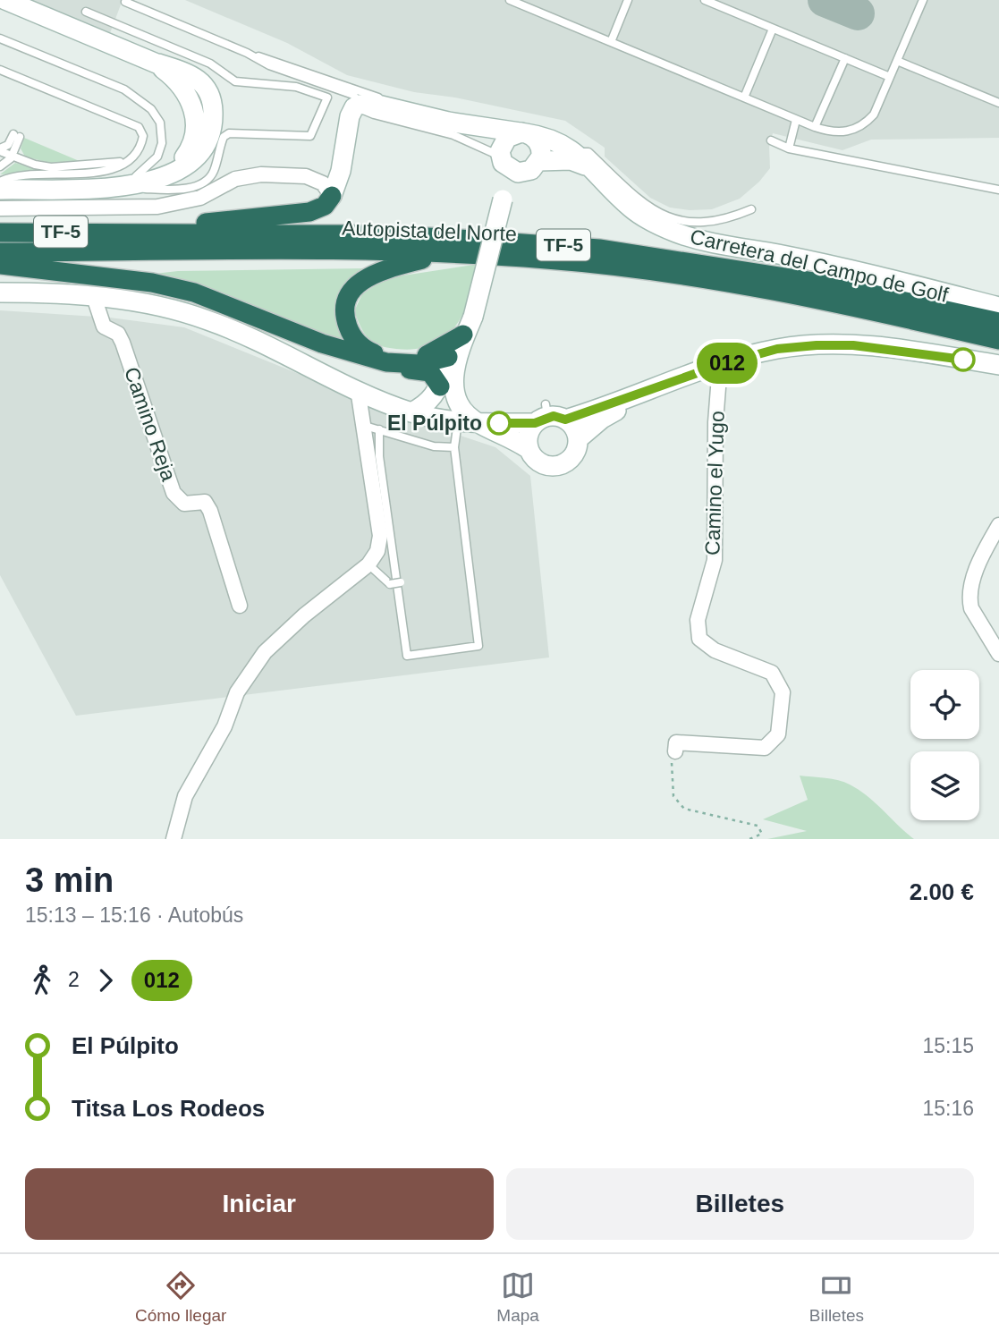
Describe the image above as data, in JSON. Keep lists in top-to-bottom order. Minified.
{"streets":{"highway":["Autopista del Norte","TF-5"],"main road":["Carretera del Campo de Golf"],"street":["Camino Reja","Camino el Yugo"]},"places":["El Púlpito"],"lines":["bus line 012"],"page":{"on_map":"012","heading":["3 min","15:13 – 15:16 · Autobús","2.00 €"],"legs":["2","012"],"list":[{"name":"El Púlpito","value":"15:15"},{"name":"Titsa Los Rodeos","value":"15:16"}],"buttons":["Iniciar","Billetes"],"tabs":["Cómo llegar","Mapa","Billetes"]}}
